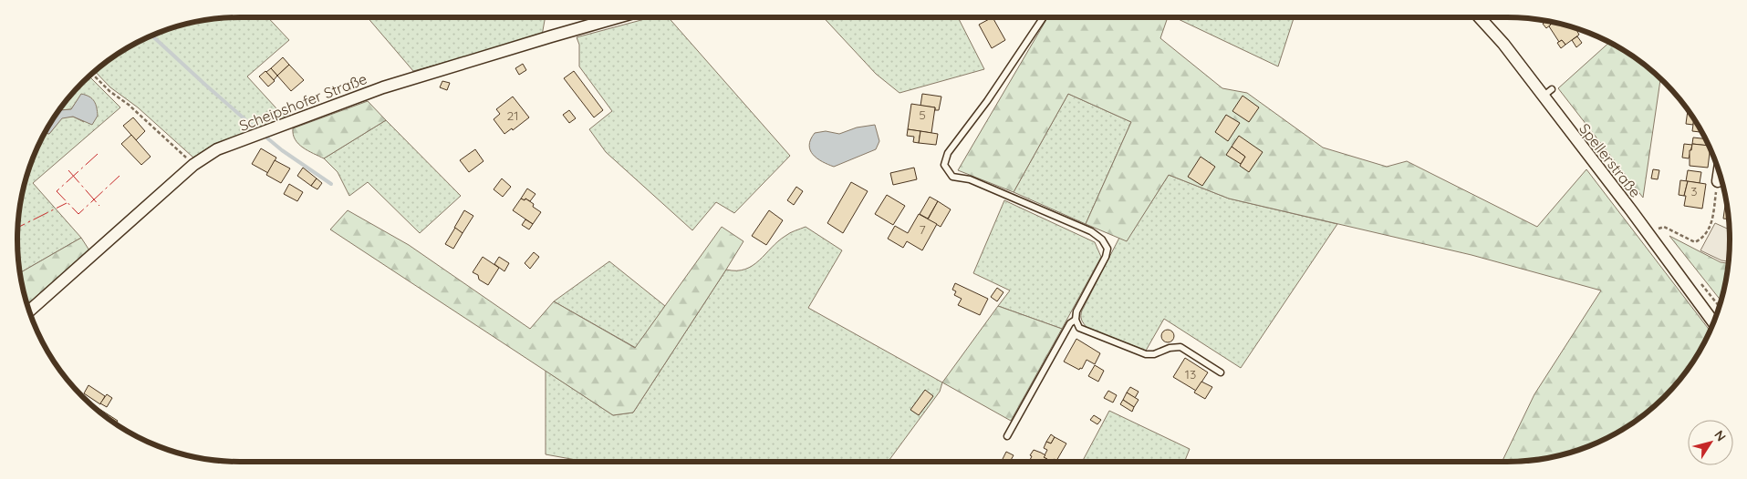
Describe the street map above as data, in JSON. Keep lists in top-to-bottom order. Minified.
{"streets":{"street":["Scheipshofer Straße","Spellerstraße"]},"house_numbers":["5","21","3","7","13"],"north":"top right"}
